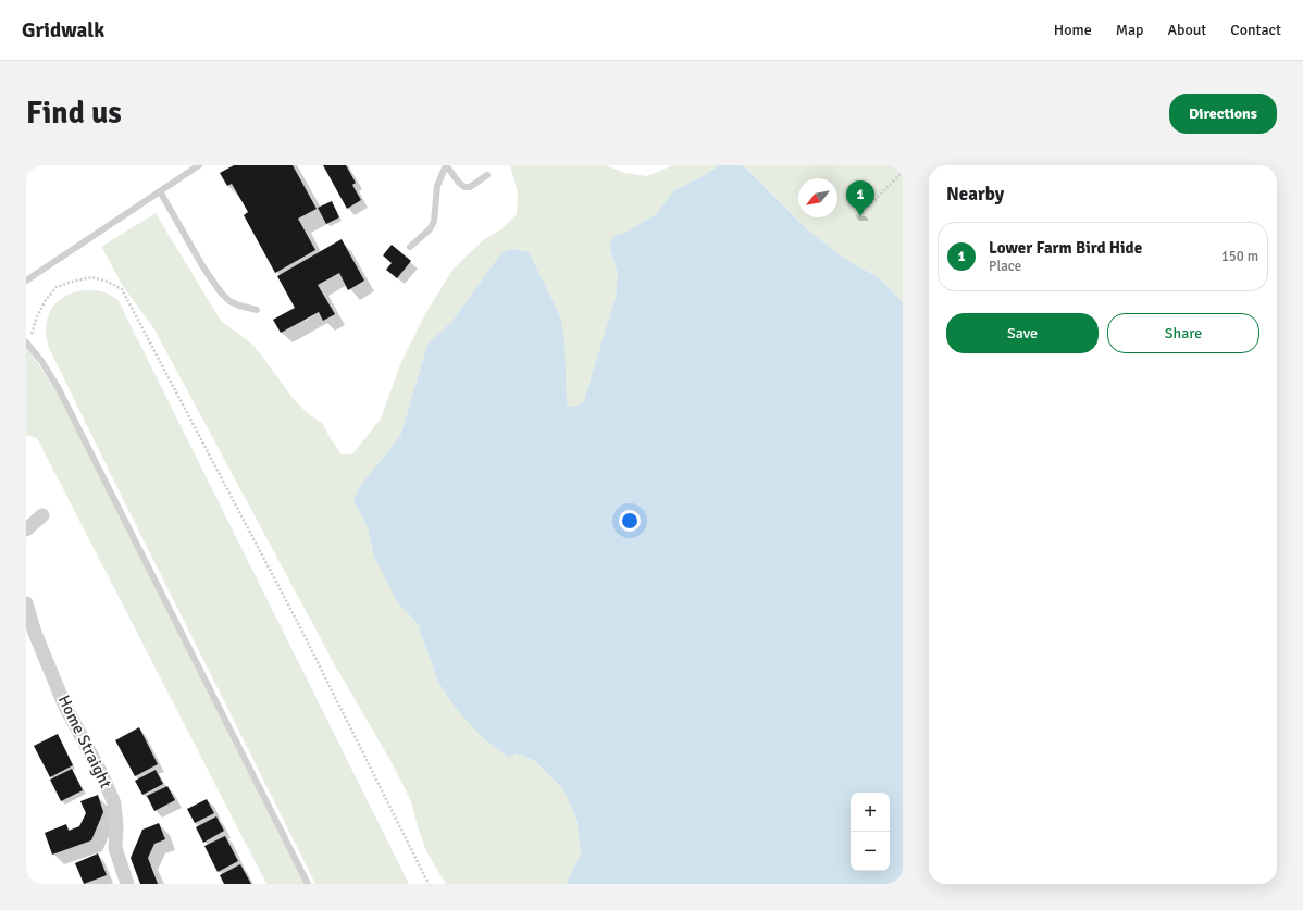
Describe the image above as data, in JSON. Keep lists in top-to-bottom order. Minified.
{"streets":{"street":["Home Straight"]},"north":"bottom left","page":{"header":"Gridwalk","nav":["Home","Map","About","Contact"],"buttons":["Directions",["Save","Share"]],"title":"Find us","heading":"Nearby","pins":"1","list":[{"mark":"1","name":"Lower Farm Bird Hide","note":"Place","value":"150 m"}],"map_buttons":["+","−"]}}
